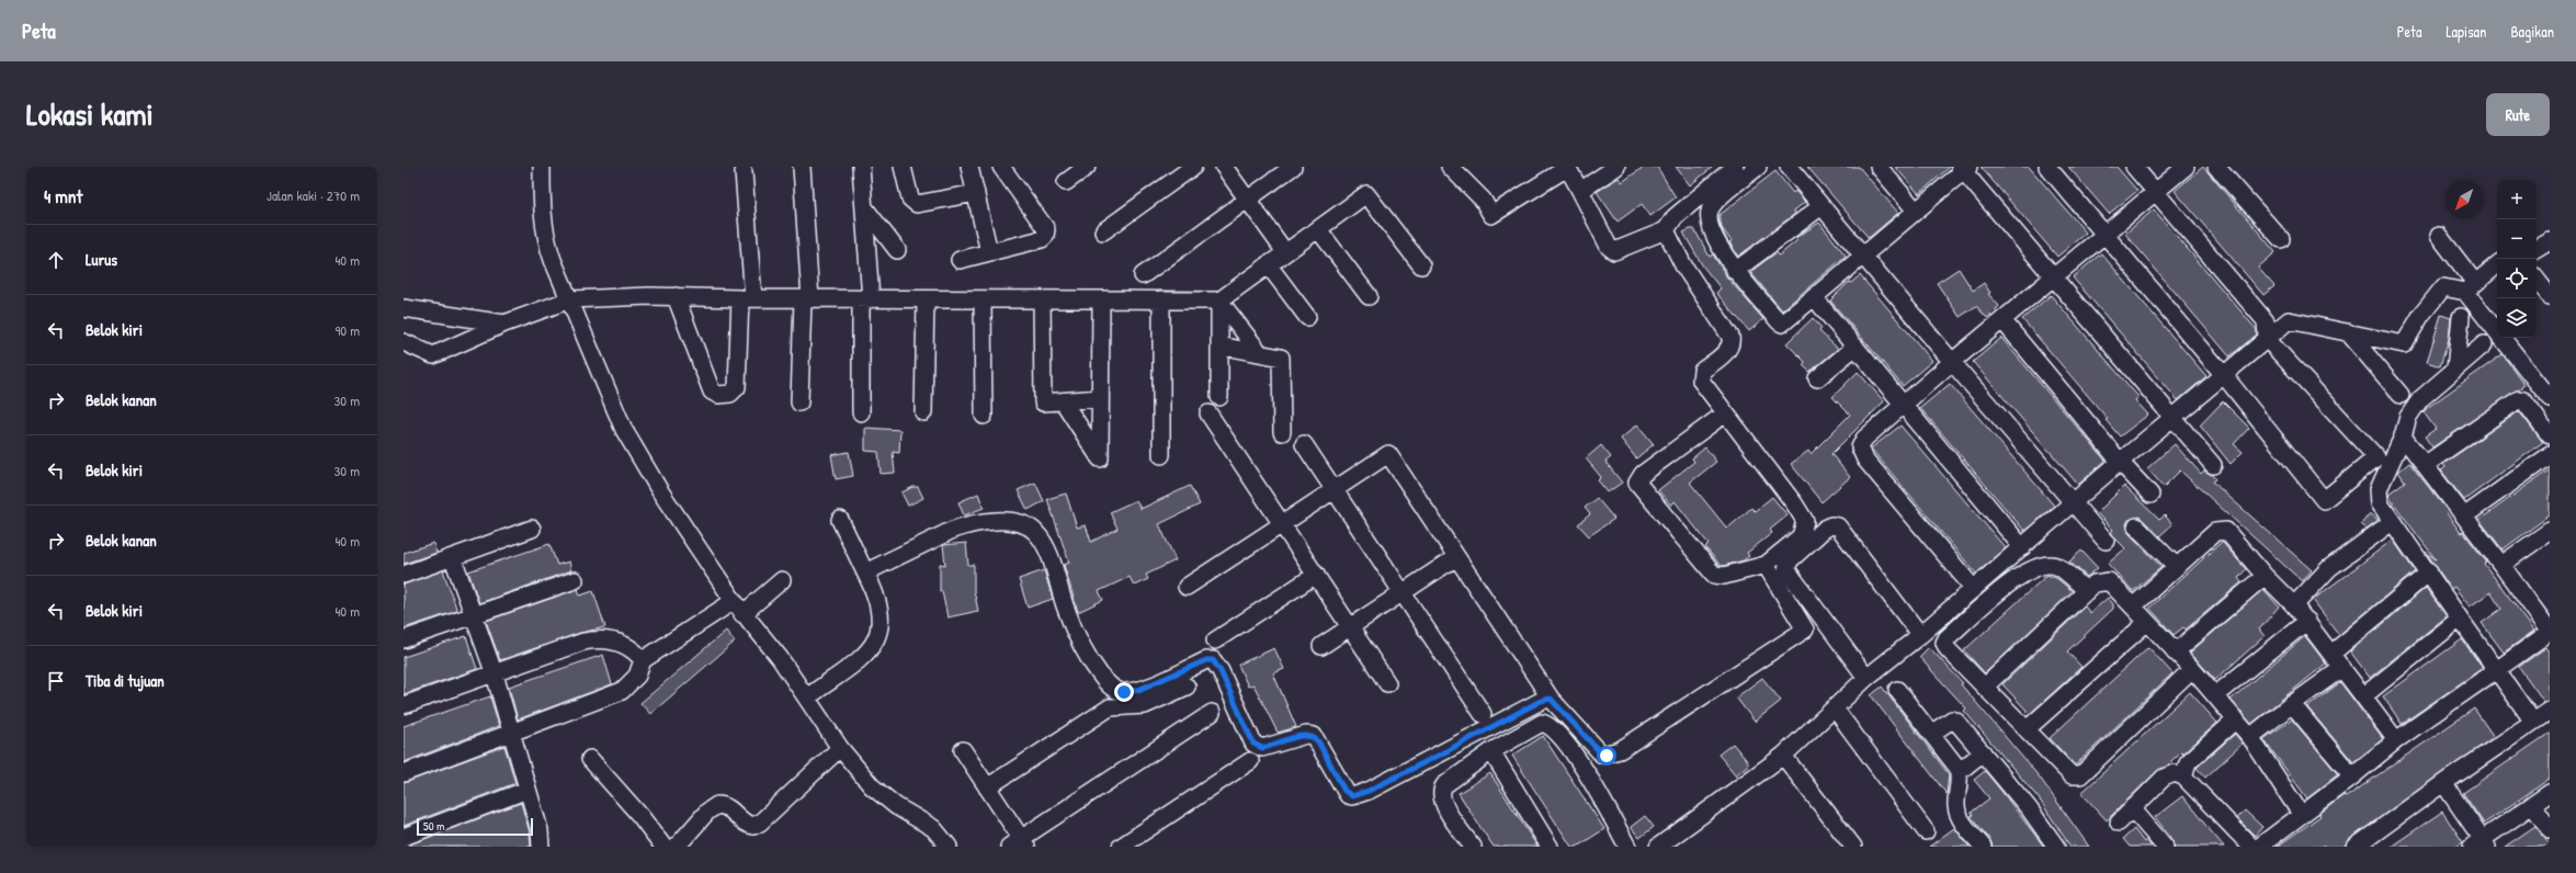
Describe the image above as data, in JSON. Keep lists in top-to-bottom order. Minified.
{"scale_bar":"50 m","north":"bottom left","page":{"header":"Peta","nav":["Peta","Lapisan","Bagikan"],"title":"Lokasi kami","buttons":"Rute","heading":["4 mnt","Jalan kaki · 270 m"],"map_buttons":["+","−"],"list":[["Lurus","40 m"],["Belok kiri","90 m"],["Belok kanan","30 m"],["Belok kiri","30 m"],["Belok kanan","40 m"],["Belok kiri","40 m"],"Tiba di tujuan"],"scale":"50 m"}}
